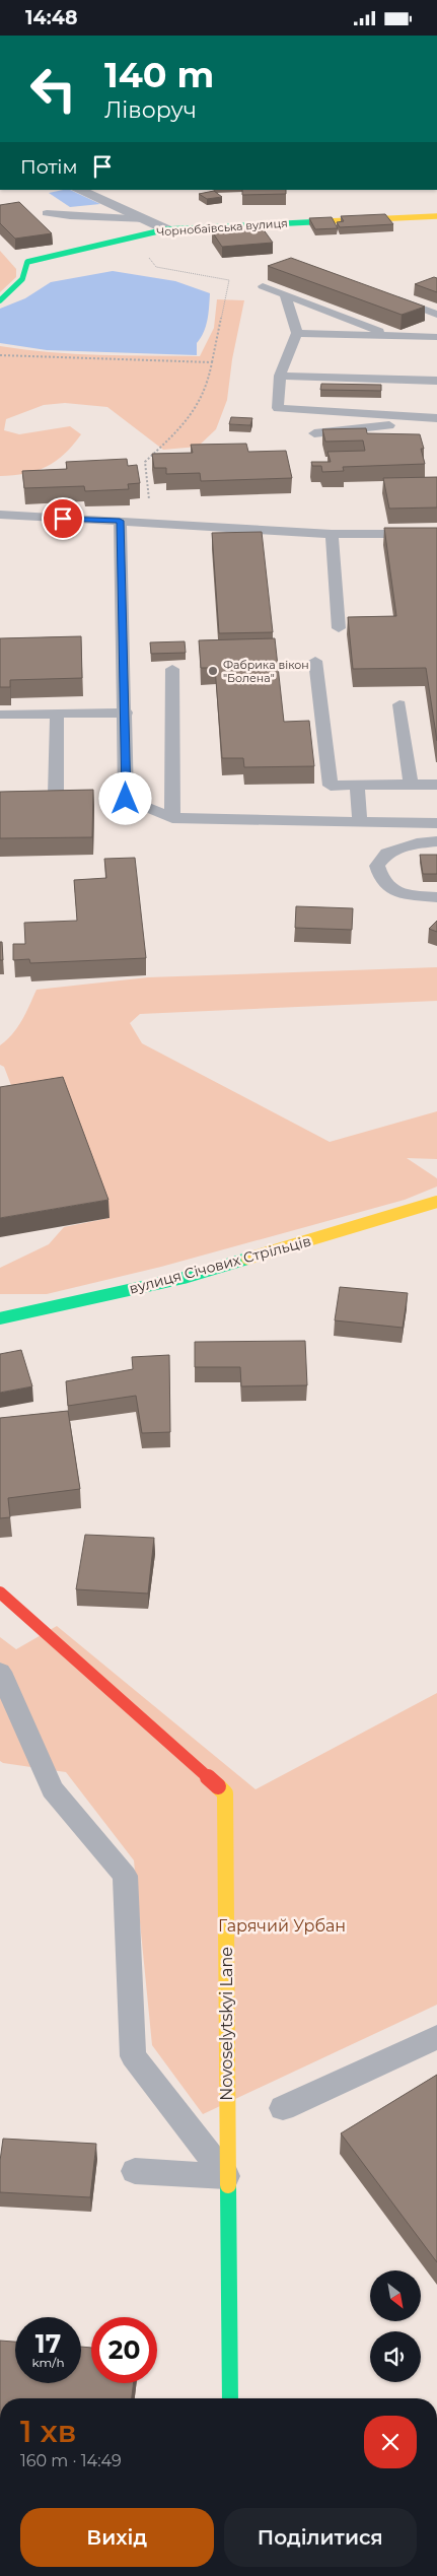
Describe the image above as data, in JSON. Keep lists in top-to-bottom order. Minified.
{"streets":{"street":["Чорнобаївська вулиця","вулиця Січових Стрільців","Novoselytskyi Lane"]},"parks":["Гарячий Урбан"],"places":["Фабрика вікон \"Болена\""],"north":"bottom right","page":{"status":"14:48","turn":["140 m","Ліворуч"],"then":"Потім","speed":"17 km/h","limit":"20","heading":["1 хв","160 m · 14:49"],"buttons":["Вихід","Поділитися"]}}
